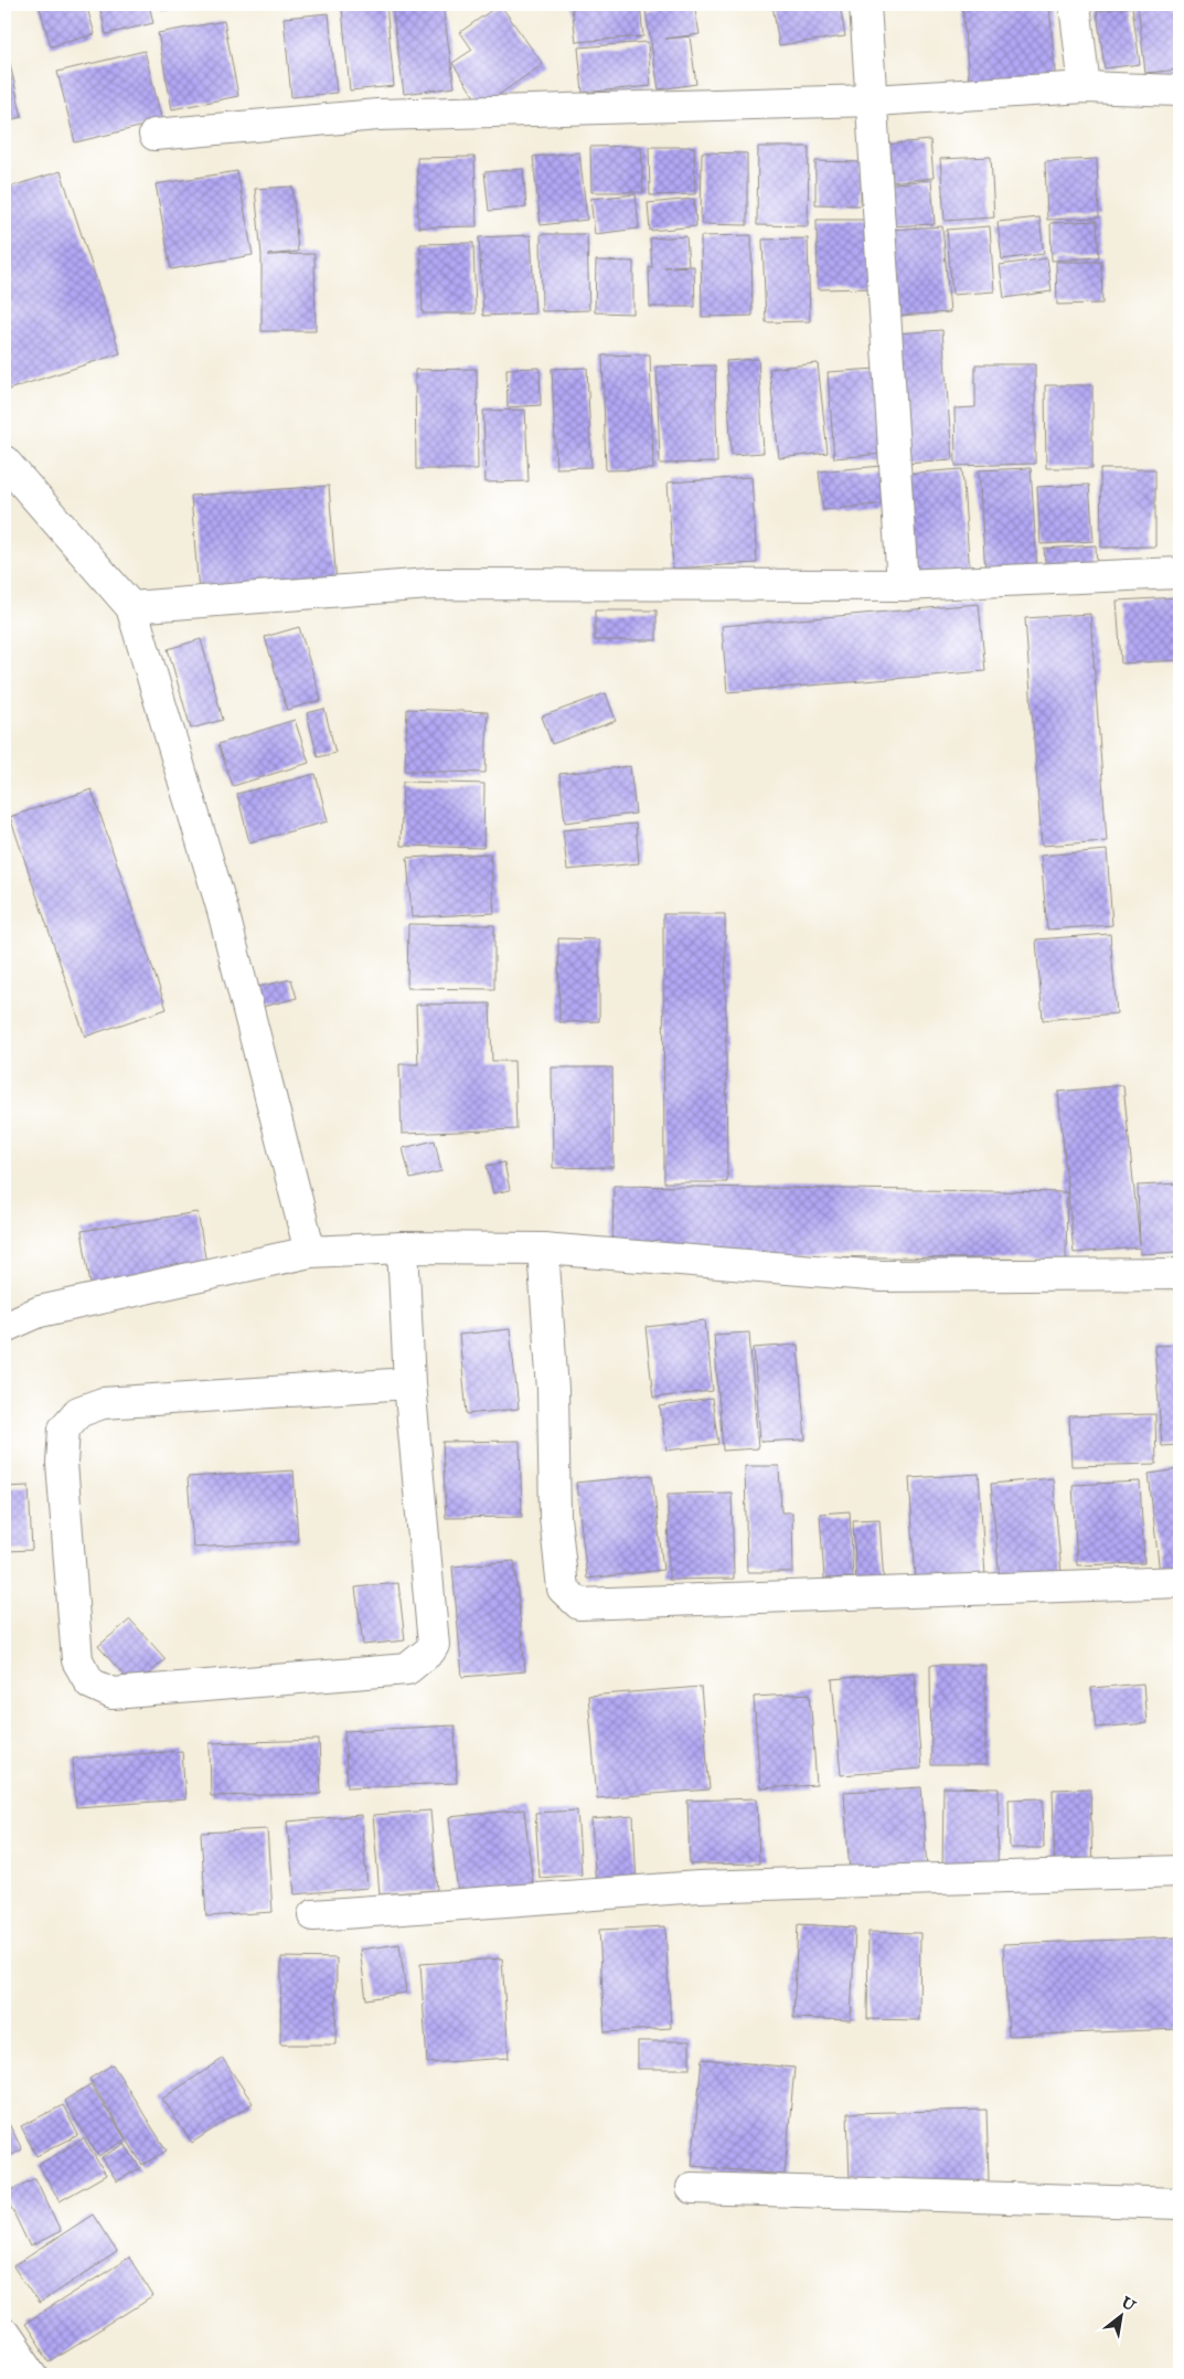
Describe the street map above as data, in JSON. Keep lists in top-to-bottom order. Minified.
{"north":"top right"}
